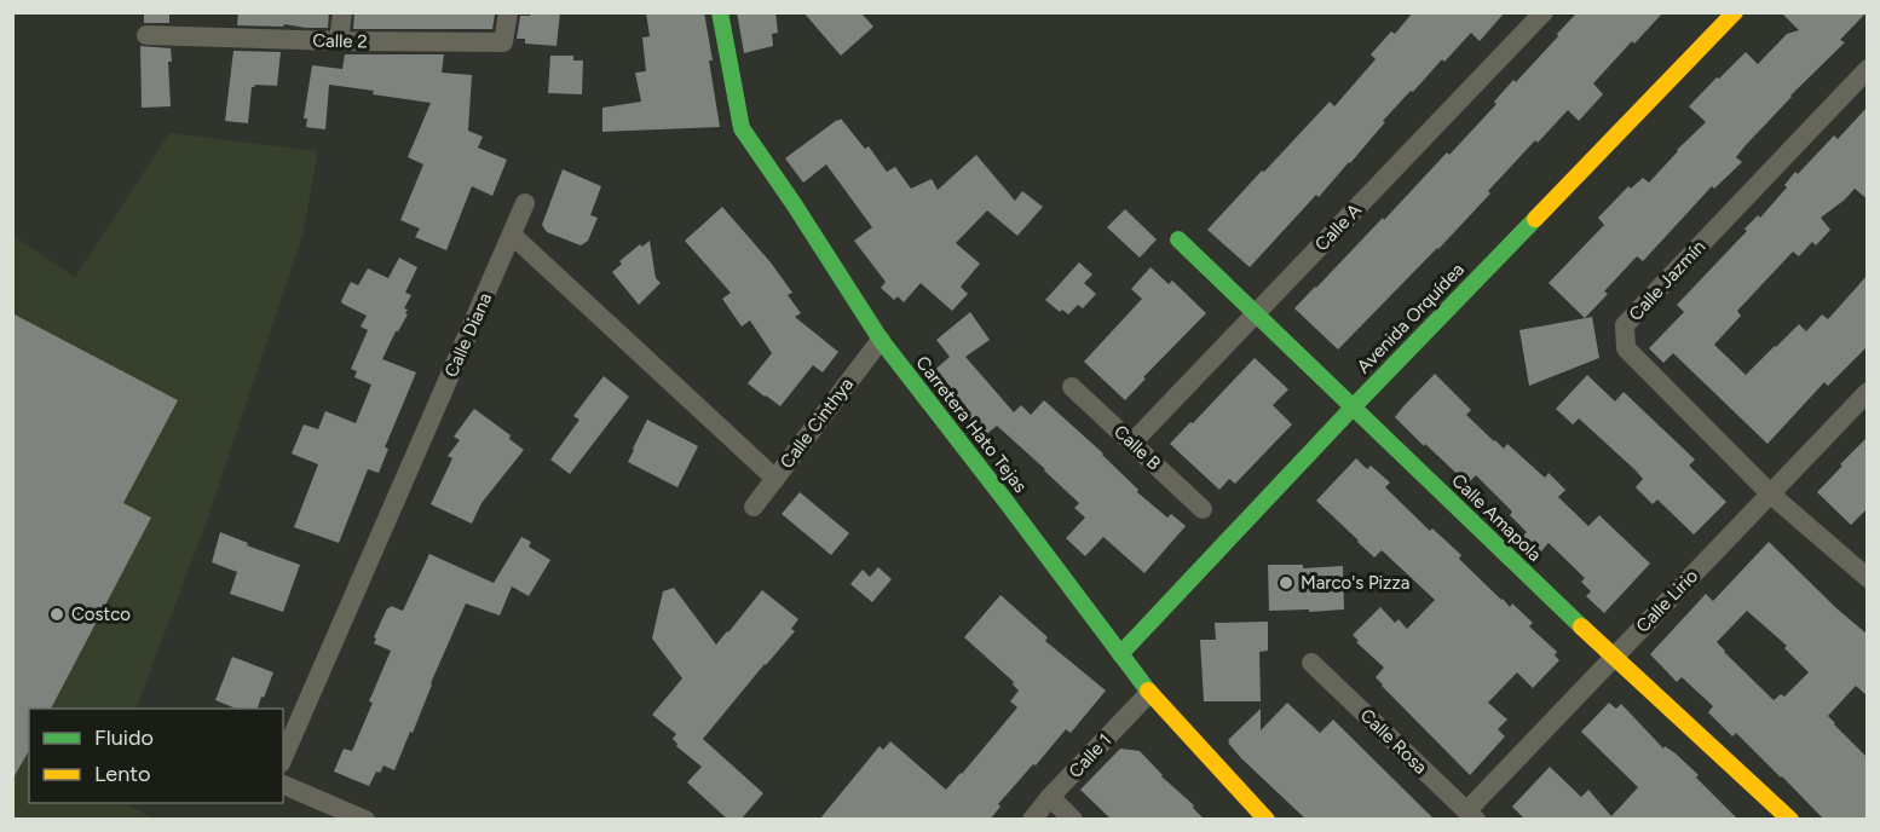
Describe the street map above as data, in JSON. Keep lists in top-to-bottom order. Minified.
{"streets":{"street":["Calle 2","Calle A","Calle Jazmín","Avenida Orquídea","Calle Diana","Calle Cinthya","Carretera Hato Tejas","Calle B","Calle Amapola","Calle Lirio","Calle Rosa","Calle 1"]},"crossings":[["Calle A","Calle B"],["Calle A","Calle Amapola"],["Calle Jazmín","Calle Lirio"],["Avenida Orquídea","Carretera Hato Tejas"],["Avenida Orquídea","Calle Amapola"],["Calle Cinthya","Carretera Hato Tejas"],["Carretera Hato Tejas","Calle 1"],["Calle Amapola","Calle Lirio"],["Calle Lirio","Calle Rosa"]],"places":["Marco's Pizza","Costco"],"legend":["Fluido","Lento"]}
